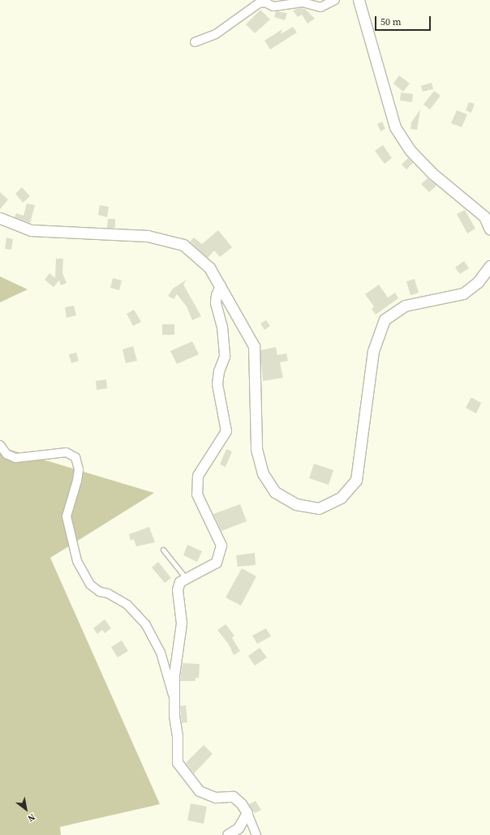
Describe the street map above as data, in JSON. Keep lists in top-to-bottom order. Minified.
{"scale_bar":"50 m","north":"bottom right"}
